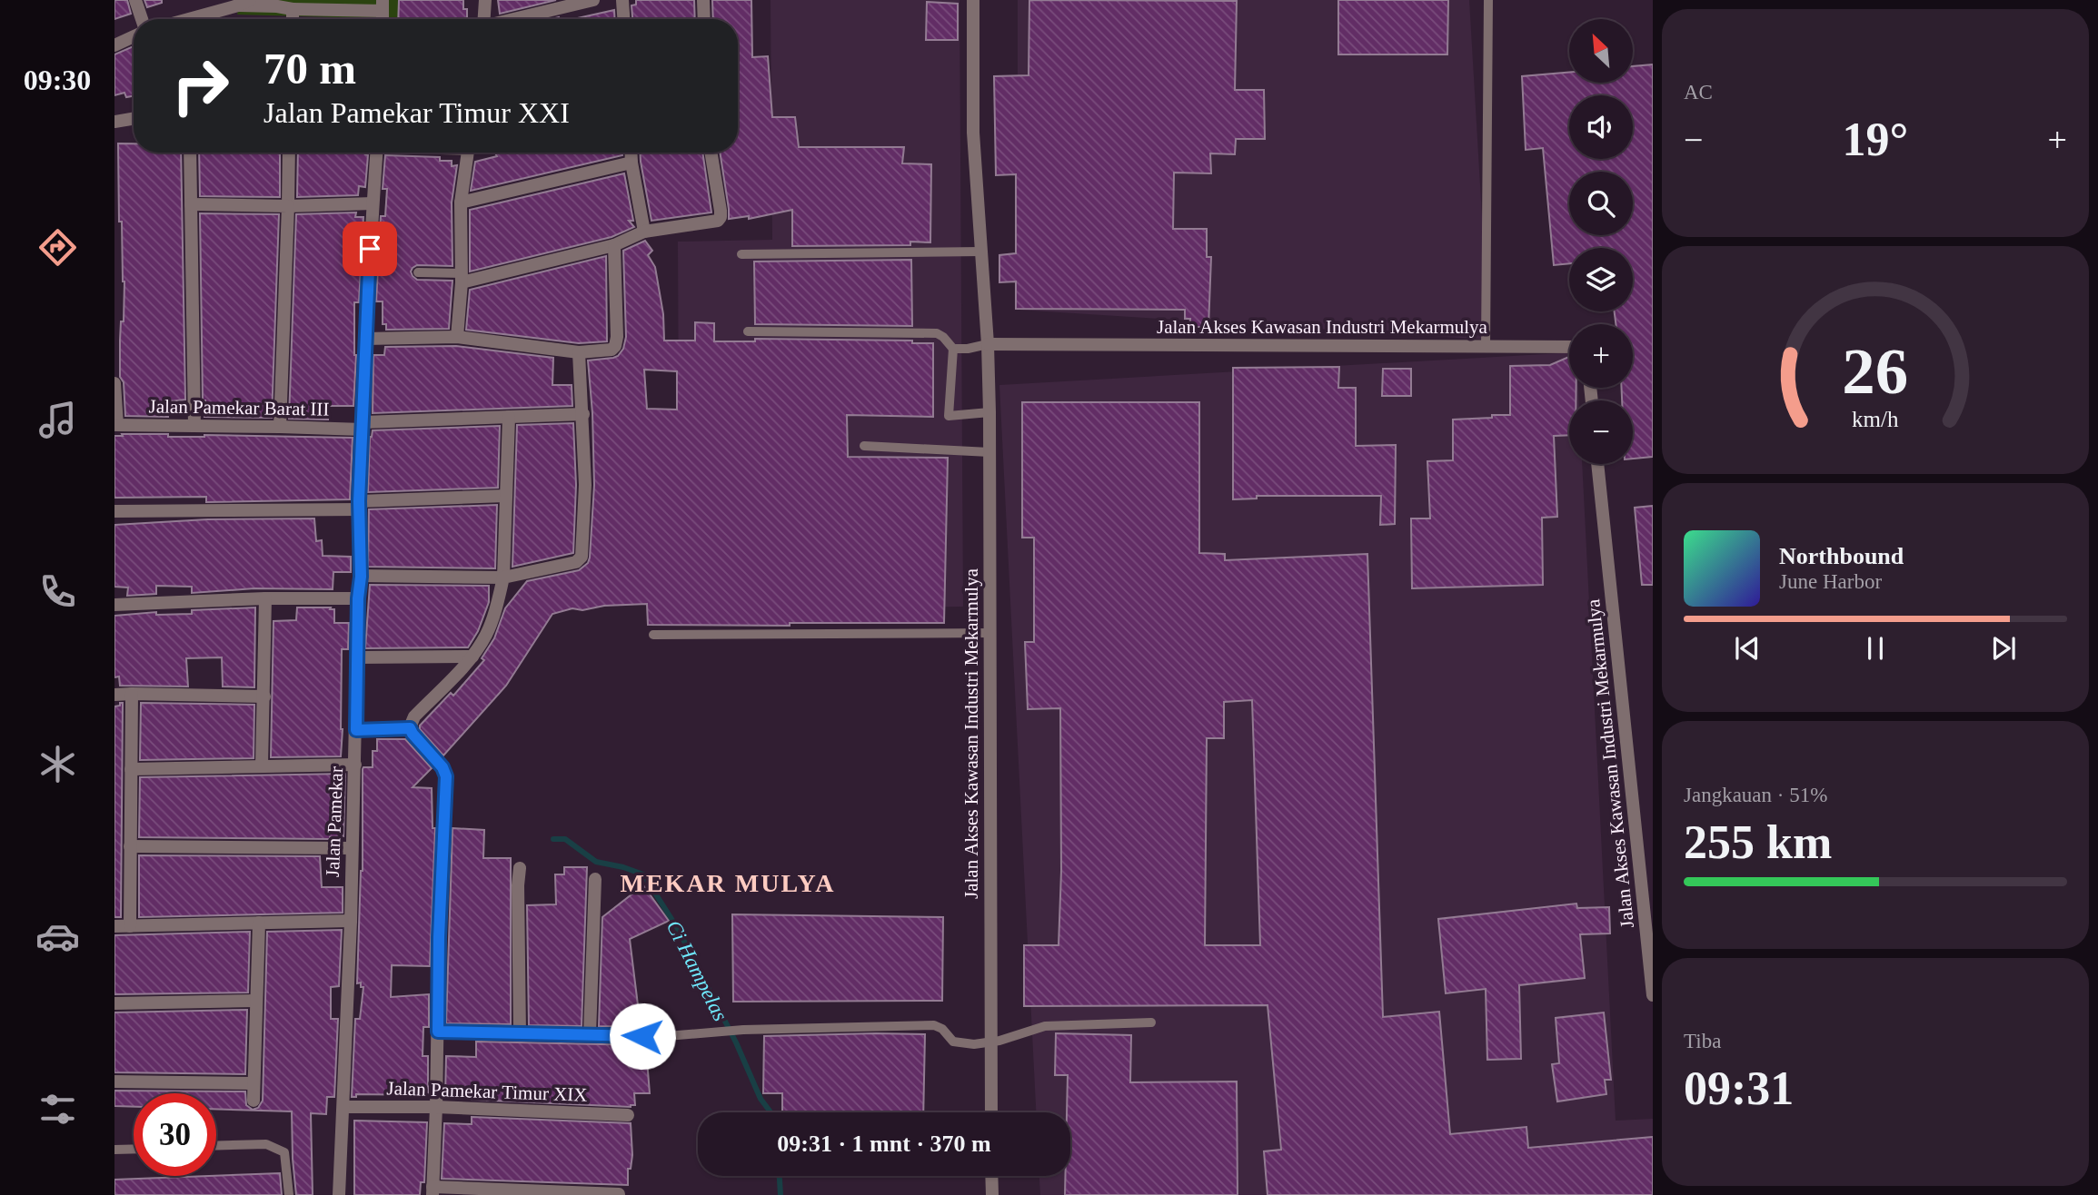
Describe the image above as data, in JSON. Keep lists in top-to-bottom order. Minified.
{"streets":{"street":["Jalan Akses Kawasan Industri Mekarmulya","Jalan Pamekar Barat III","Jalan Pamekar","Jalan Pamekar Timur XIX"]},"crossings":[["Jalan Pamekar Barat III","Jalan Pamekar"],["Jalan Pamekar","Jalan Pamekar Timur XIX"]],"districts":["MEKAR MULYA"],"water":["Ci Hampelas"],"north":"top left","page":{"tabs":"09:30","tile":["AC",["Jangkauan · 51%","255 km"],["Tiba","09:31"]],"map_buttons":["+","−"],"turn":["70 m","Jalan Pamekar Timur XXI"],"heat":["−","19°","+"],"song":["Northbound","June Harbor"],"limit":"30","trip":"09:31 · 1 mnt · 370 m","gauge":["26","km/h"]}}
